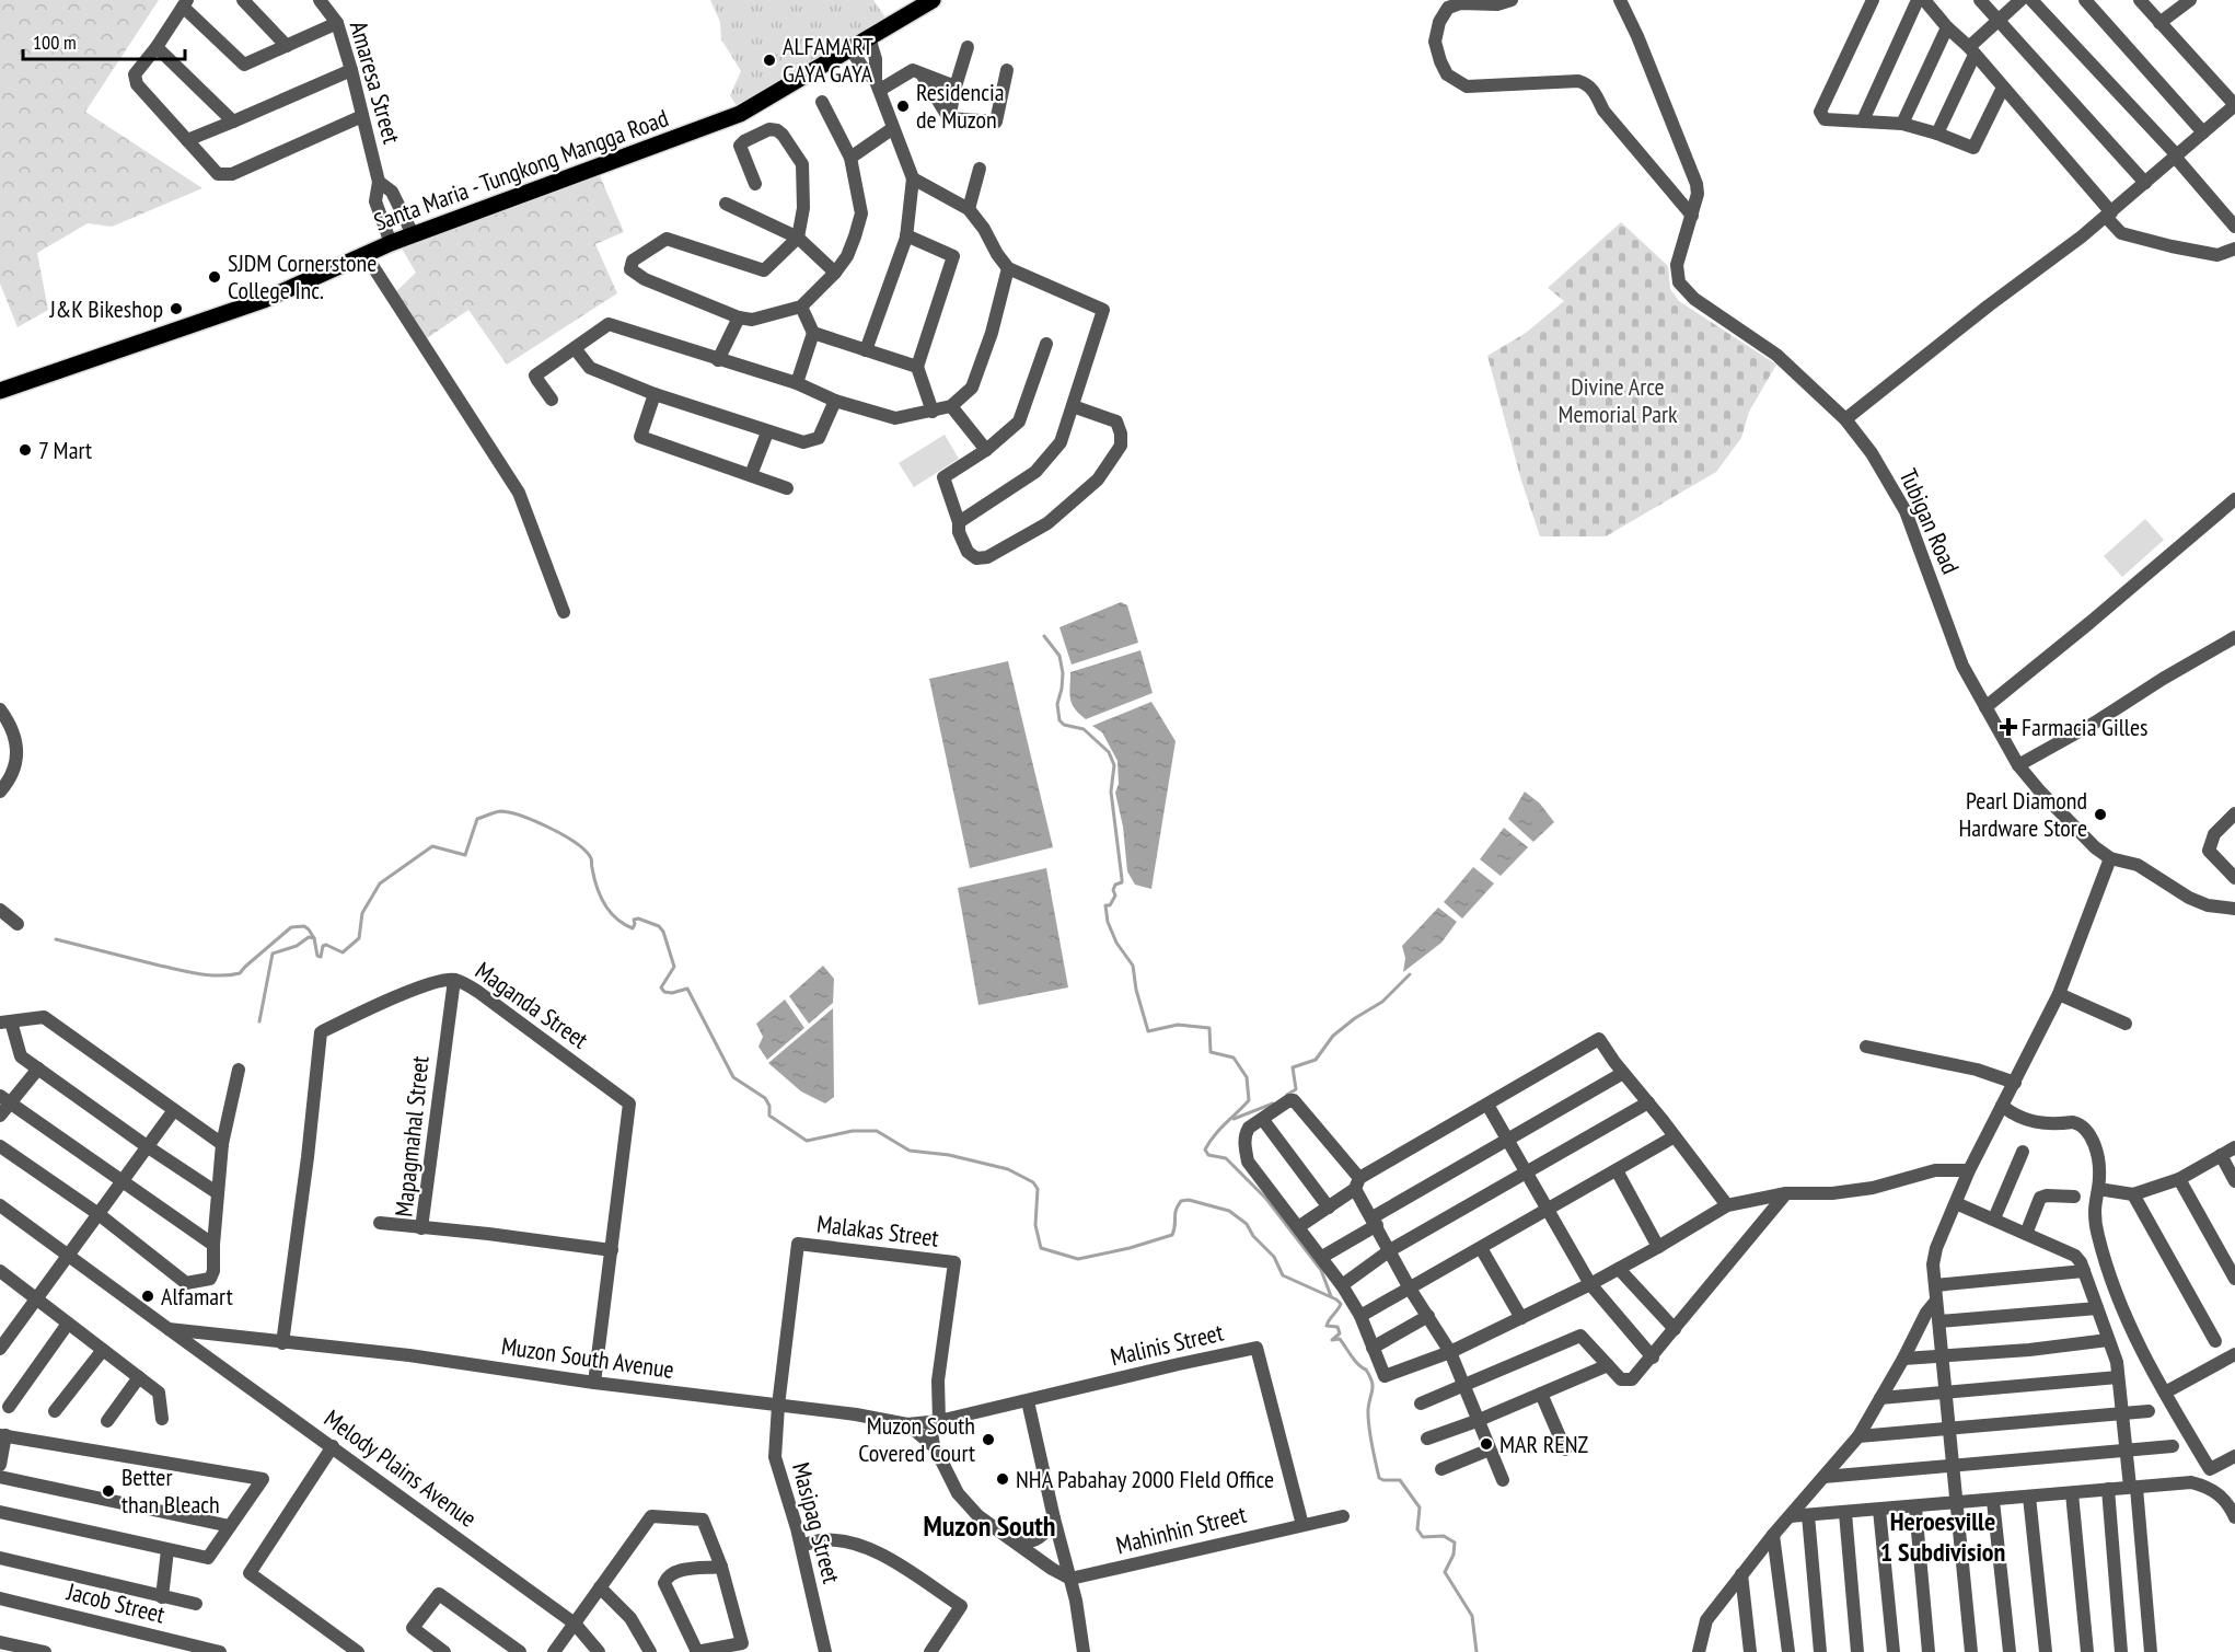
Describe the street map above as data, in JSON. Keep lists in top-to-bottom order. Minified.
{"streets":{"main road":["Santa Maria - Tungkong Mangga Road"],"street":["Amaresa Street","Tubigan Road","Maganda Street","Mapagmahal Street","Malakas Street","Malinis Street","Muzon South Avenue","Melody Plains Avenue","Masipag Street","Mahinhin Street","Jacob Street"]},"crossings":[["Amaresa Street","Santa Maria - Tungkong Mangga Road"],["Maganda Street","Mapagmahal Street"],["Maganda Street","Muzon South Avenue"],["Malakas Street","Malinis Street"],["Malakas Street","Muzon South Avenue"],["Malakas Street","Masipag Street"],["Malinis Street","Muzon South Avenue"],["Malinis Street","Mahinhin Street"],["Muzon South Avenue","Melody Plains Avenue"],["Muzon South Avenue","Masipag Street"],["Muzon South Avenue","Mahinhin Street"]],"districts":["Heroesville 1 Subdivision","Muzon South"],"parks":["Divine Arce Memorial Park"],"places":{"other":["ALFAMART GAYA GAYA","Residencia de Muzon","SJDM Cornerstone College Inc.","J&K Bikeshop","7 Mart","Pearl Diamond Hardware Store","Alfamart","Muzon South Covered Court","MAR RENZ","NHA Pabahay 2000 FIeld Office","Better than Bleach"],"health":["Farmacia Gilles"]},"scale_bar":"100 m"}
